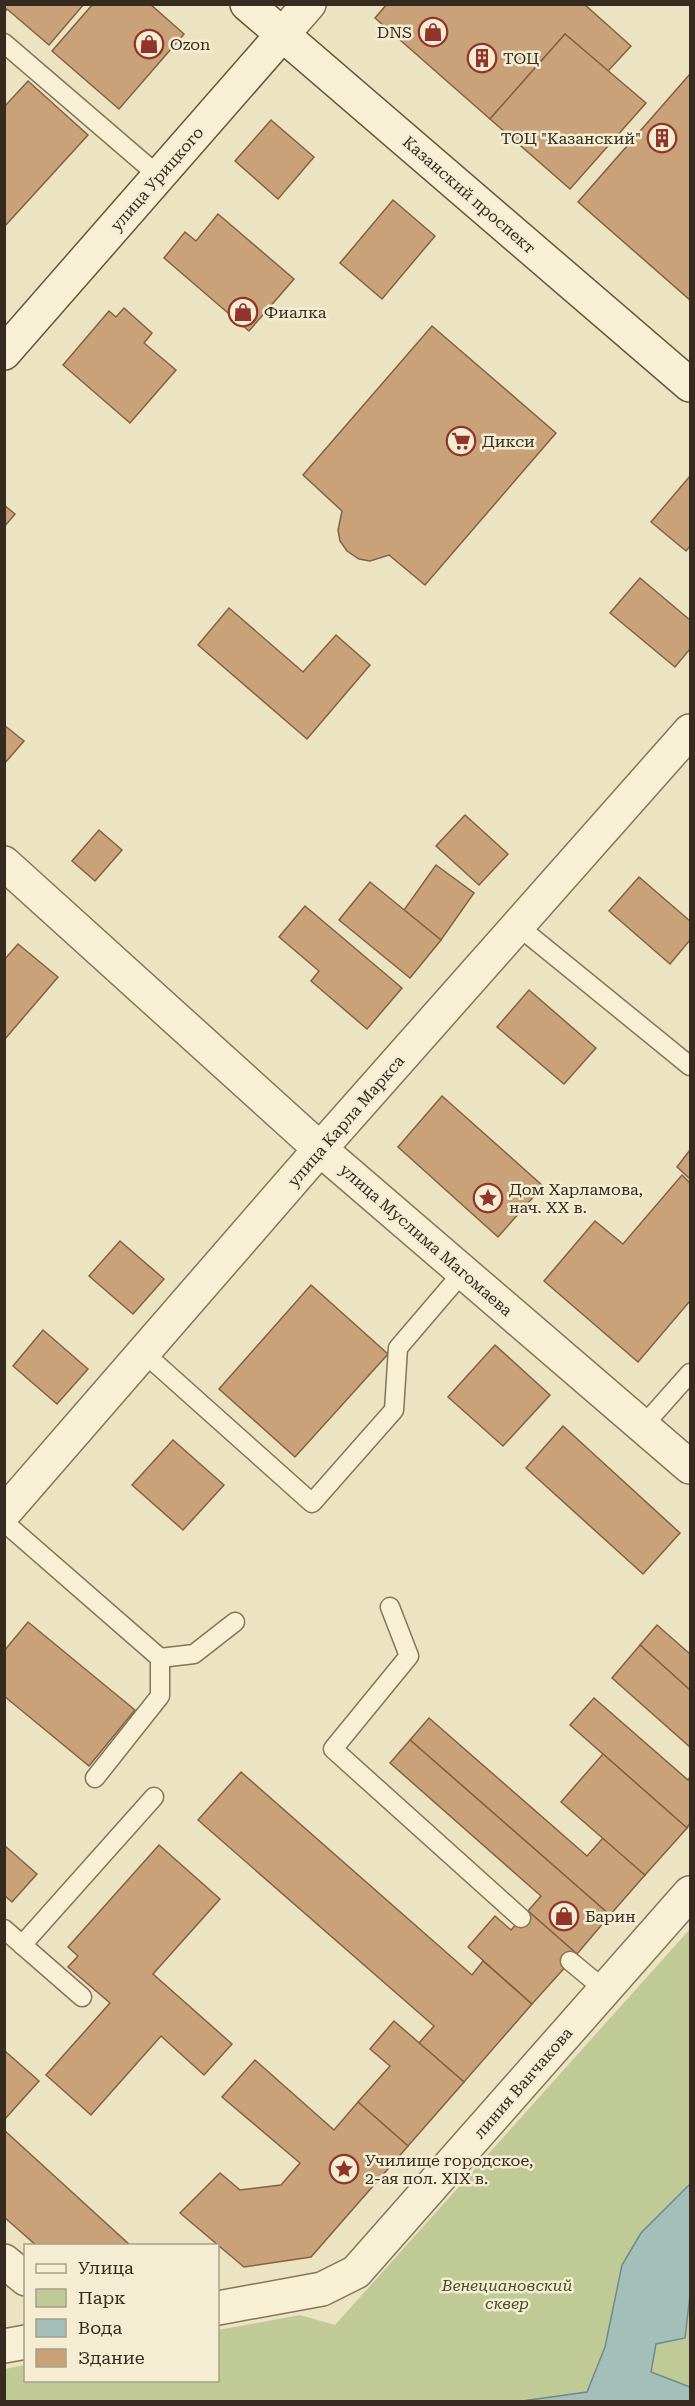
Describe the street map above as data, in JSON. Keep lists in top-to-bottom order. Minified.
{"streets":{"street":["улица Урицкого","Казанский проспект","улица Карла Маркса","улица Муслима Магомаева","линия Ванчакова"]},"crossings":[["улица Урицкого","Казанский проспект"],["улица Карла Маркса","улица Муслима Магомаева"]],"parks":["Венециановский сквер"],"places":{"shop":["DNS","Ozon","Фиалка","Барин"],"building":["ТОЦ","ТОЦ \"Казанский\""],"supermarket":["Дикси"],"place":["Дом Харламова, нач. XX в.","Училище городское, 2-ая пол. XIX в."]},"legend":["Улица","Парк","Вода","Здание"]}
